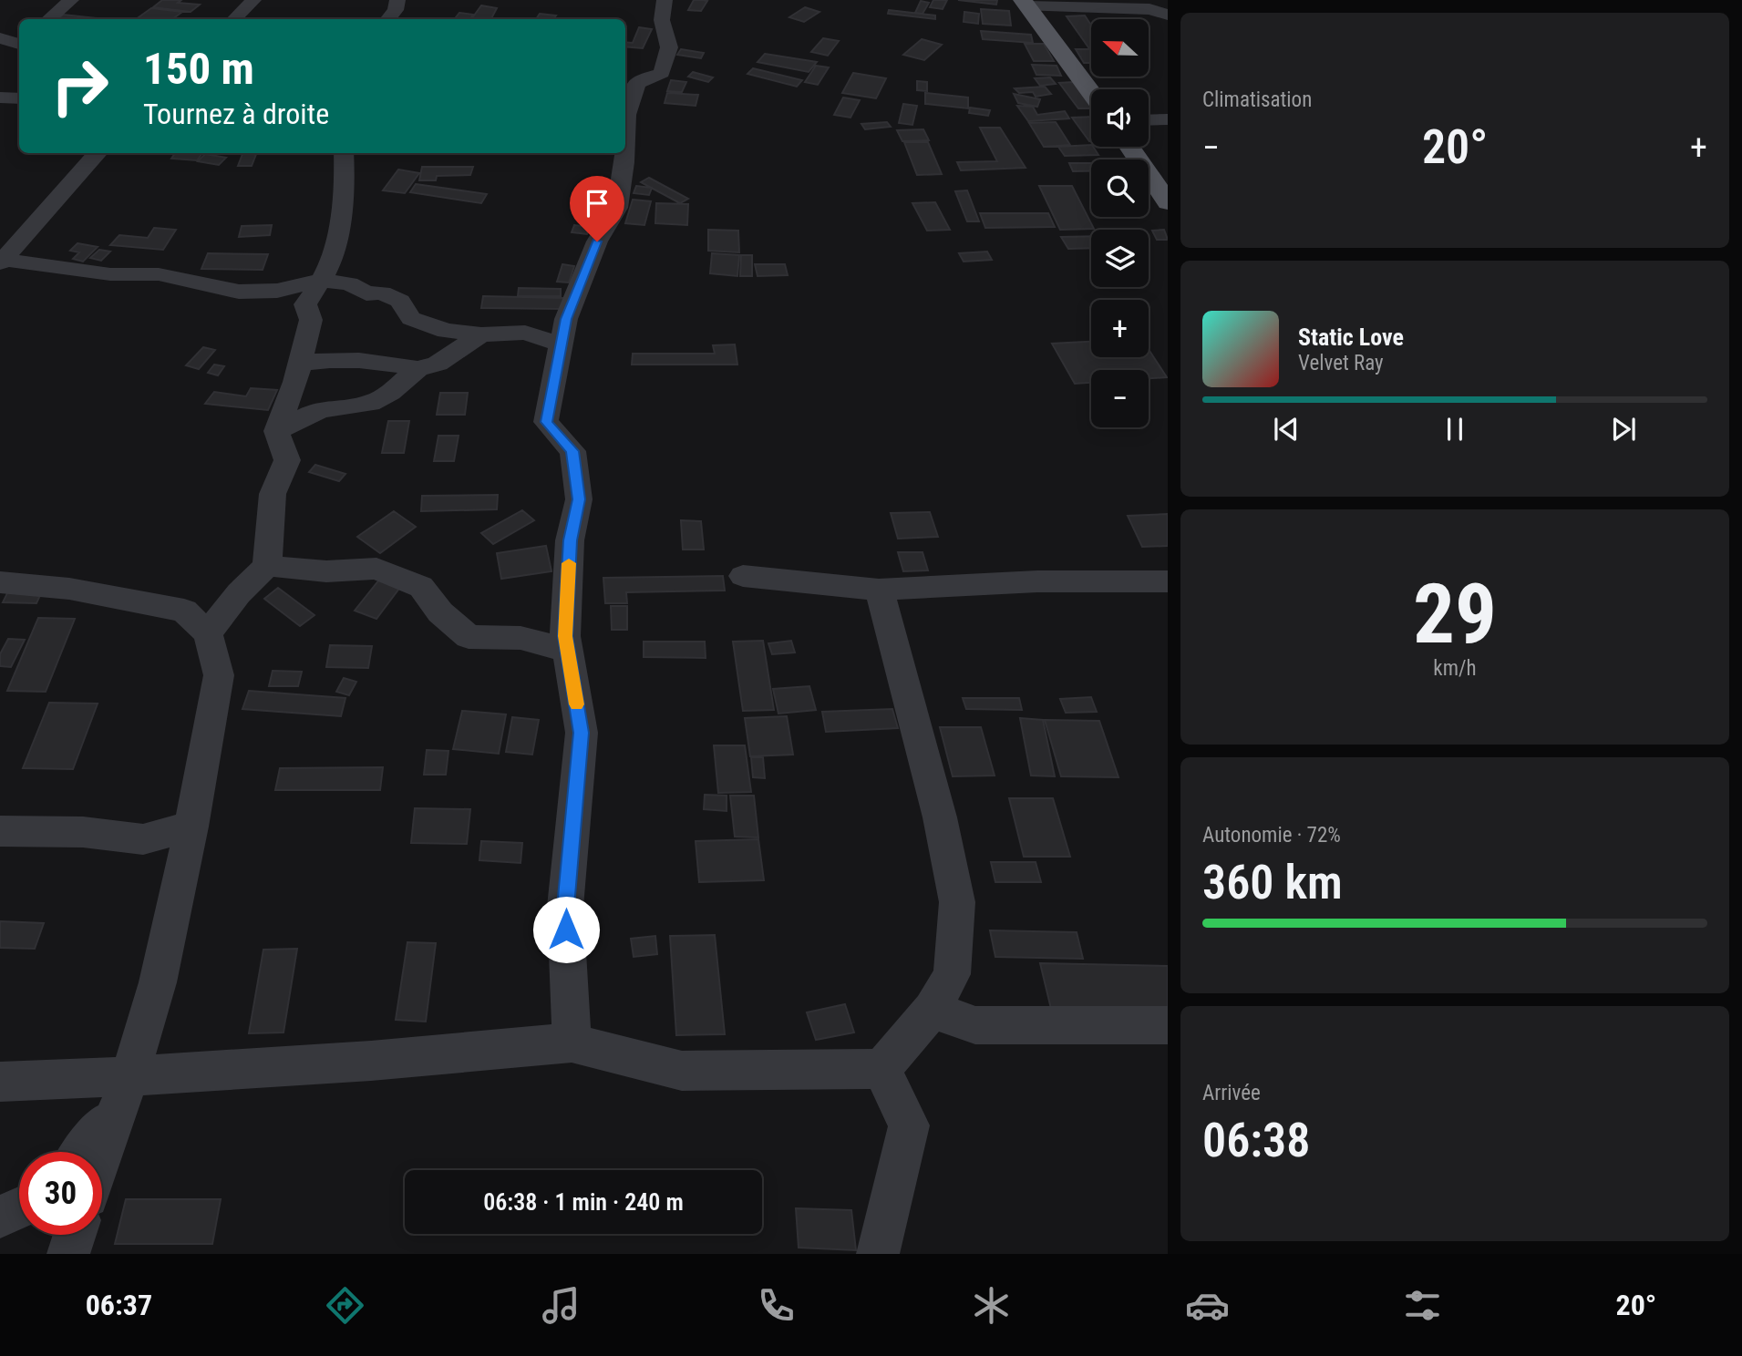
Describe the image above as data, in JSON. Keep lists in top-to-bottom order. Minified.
{"north":"left","page":{"tile":["Climatisation",["29","km/h"],["Autonomie · 72%","360 km"],["Arrivée","06:38"]],"map_buttons":["+","−"],"turn":["150 m","Tournez à droite"],"heat":["−","20°","+"],"song":["Static Love","Velvet Ray"],"limit":"30","trip":"06:38 · 1 min · 240 m","tabs":["06:37","20°"]}}
